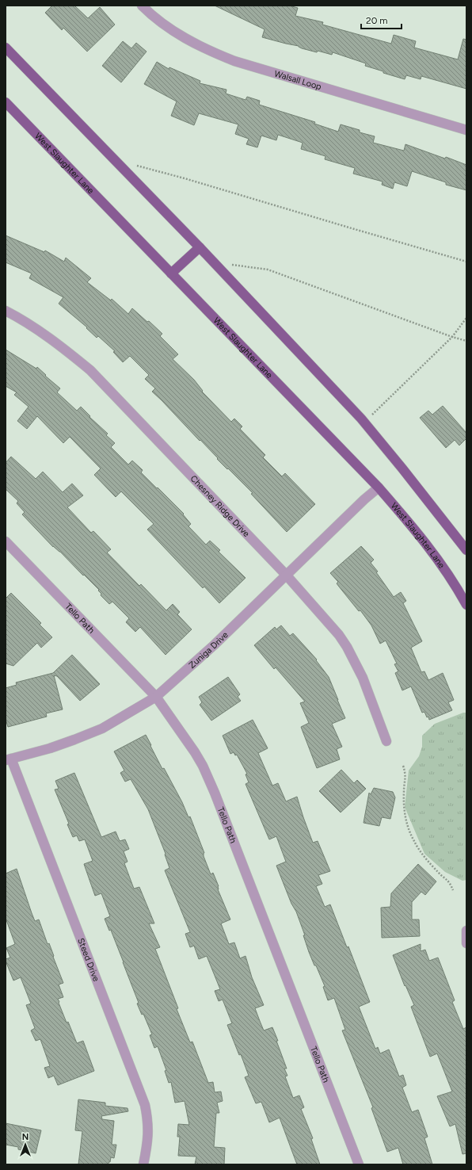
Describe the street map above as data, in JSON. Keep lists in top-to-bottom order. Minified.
{"streets":{"main road":["West Slaughter Lane"],"street":["Walsall Loop","Chesney Ridge Drive","Tello Path","Zuniga Drive","Steed Drive"]},"crossings":[["West Slaughter Lane","Zuniga Drive"],["Chesney Ridge Drive","Zuniga Drive"],["Tello Path","Zuniga Drive"],["Zuniga Drive","Steed Drive"]],"scale_bar":"20 m","north":"top"}
